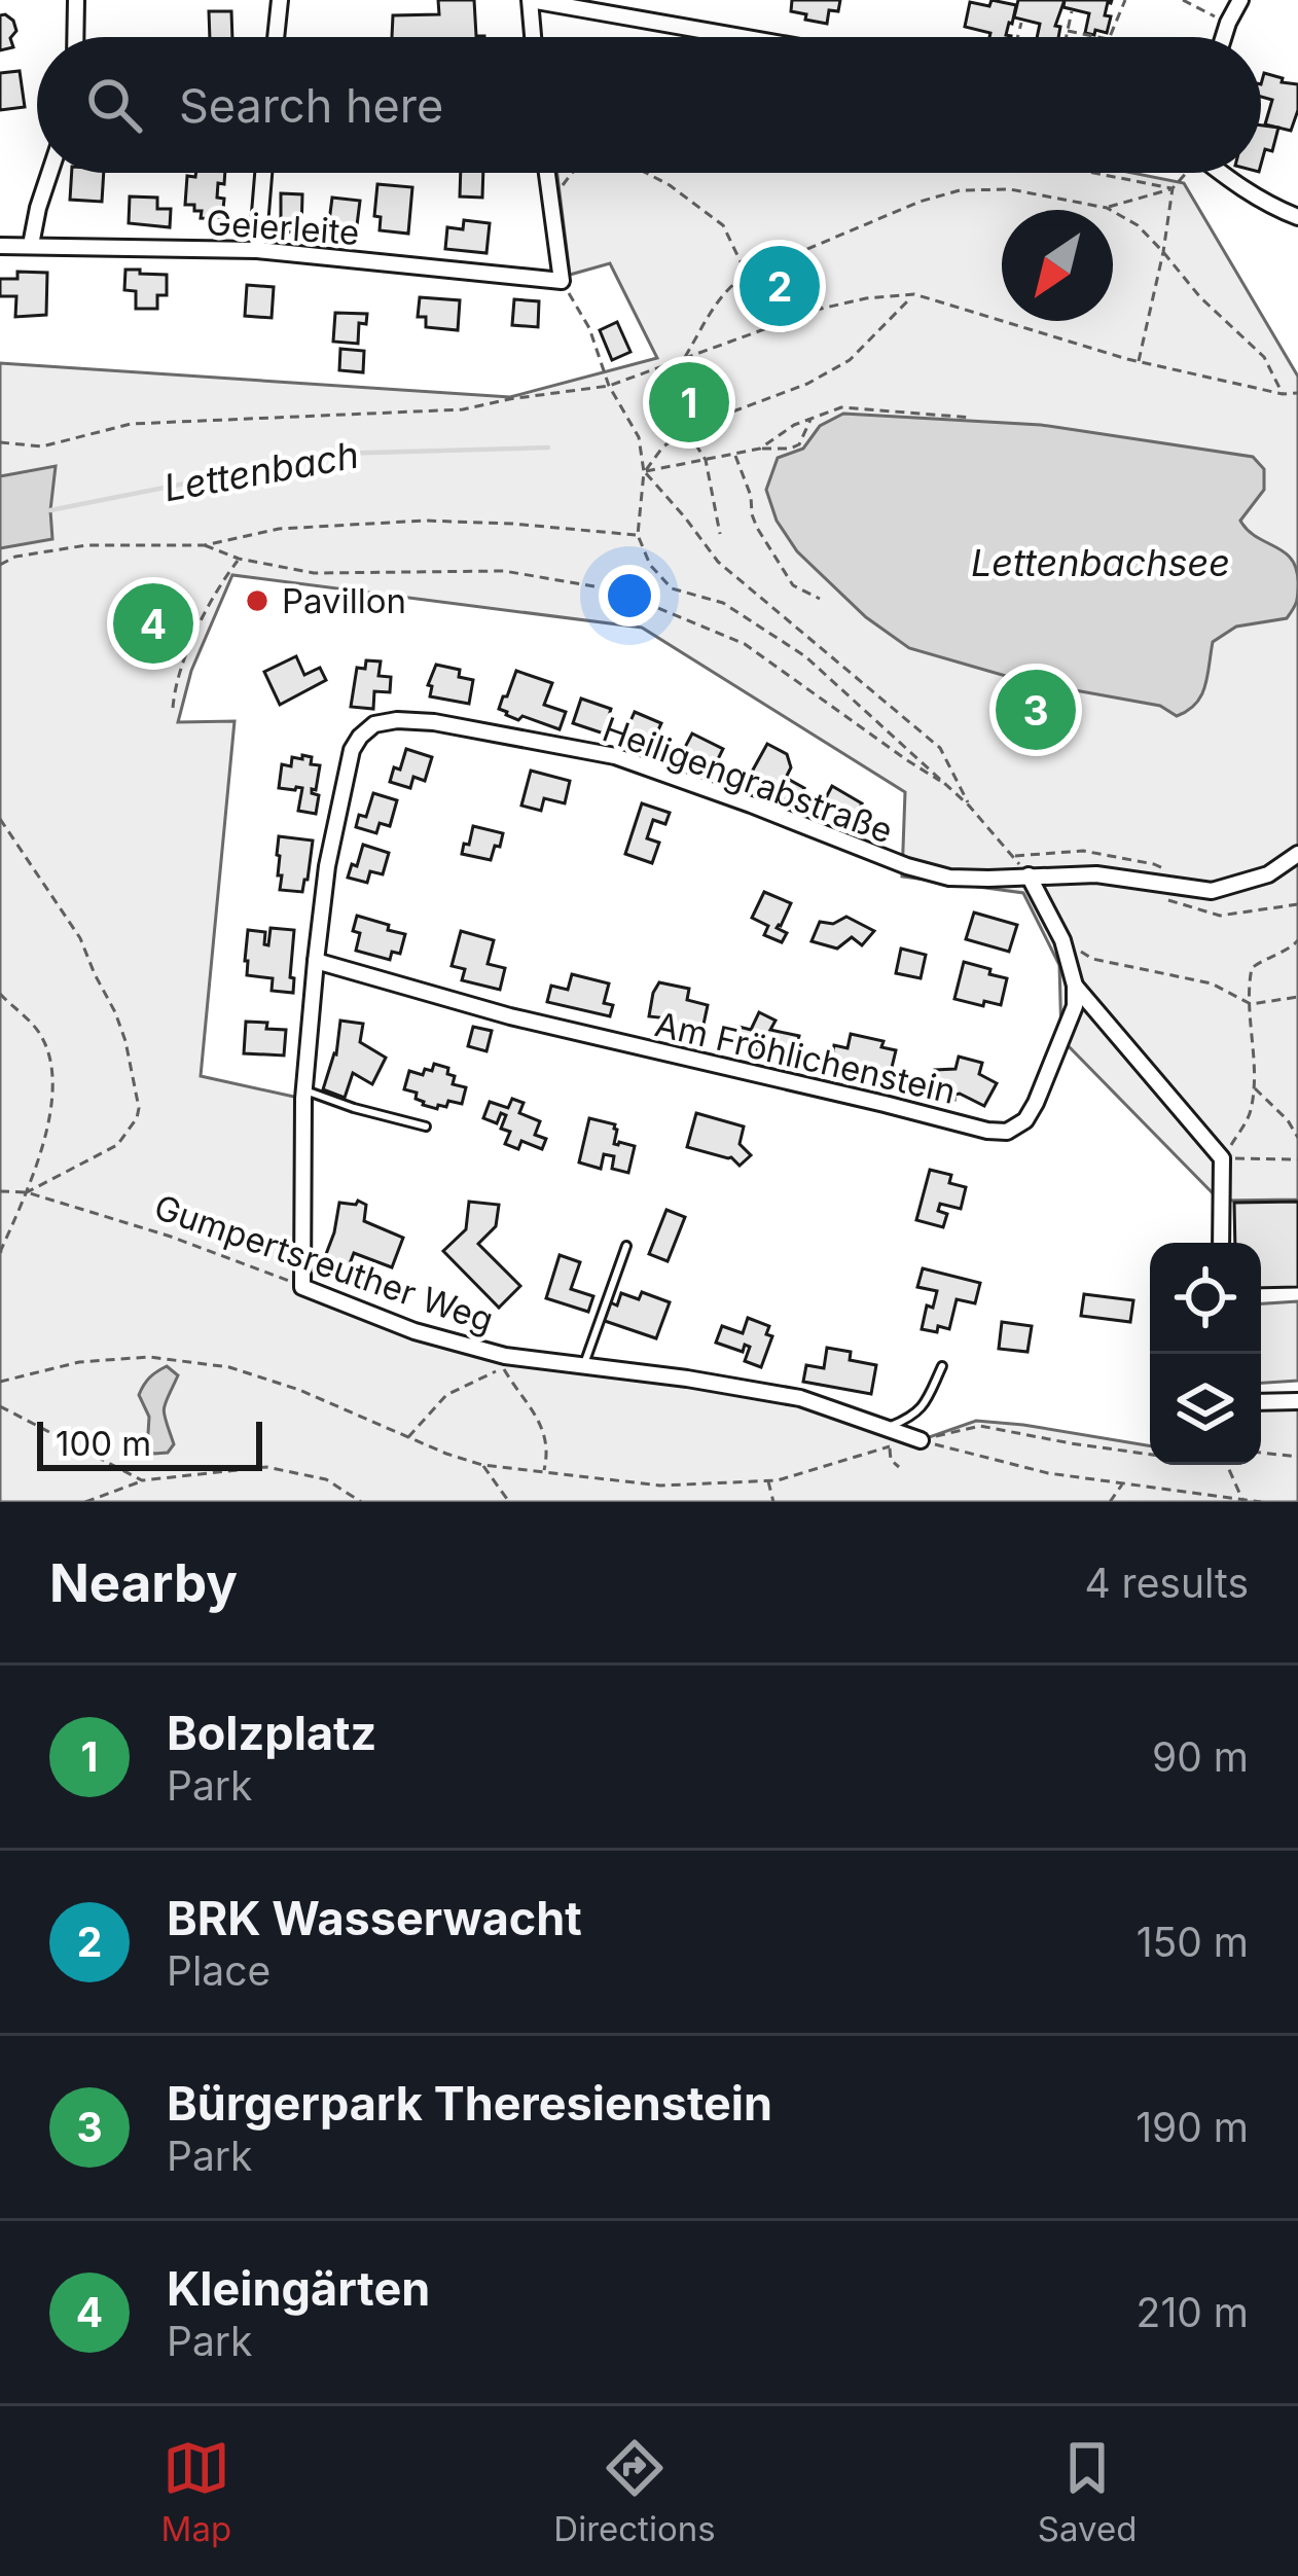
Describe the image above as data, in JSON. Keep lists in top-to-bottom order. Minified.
{"streets":{"street":["Geierleite","Heiligengrabstraße","Am Fröhlichenstein","Gumpertsreuther Weg"]},"crossings":[["Heiligengrabstraße","Am Fröhlichenstein"],["Heiligengrabstraße","Gumpertsreuther Weg"]],"water":["Lettenbach","Lettenbachsee"],"places":["Pavillon"],"scale_bar":"100 m","north":"bottom left","page":{"search":"Search here","pins":["2","1","4","3"],"scale":"100 m","heading":["Nearby","4 results"],"list":[{"mark":"1","name":"Bolzplatz","note":"Park","value":"90 m"},{"mark":"2","name":"BRK Wasserwacht","note":"Place","value":"150 m"},{"mark":"3","name":"Bürgerpark Theresienstein","note":"Park","value":"190 m"},{"mark":"4","name":"Kleingärten","note":"Park","value":"210 m"}],"nav":["Map","Directions","Saved"]}}
